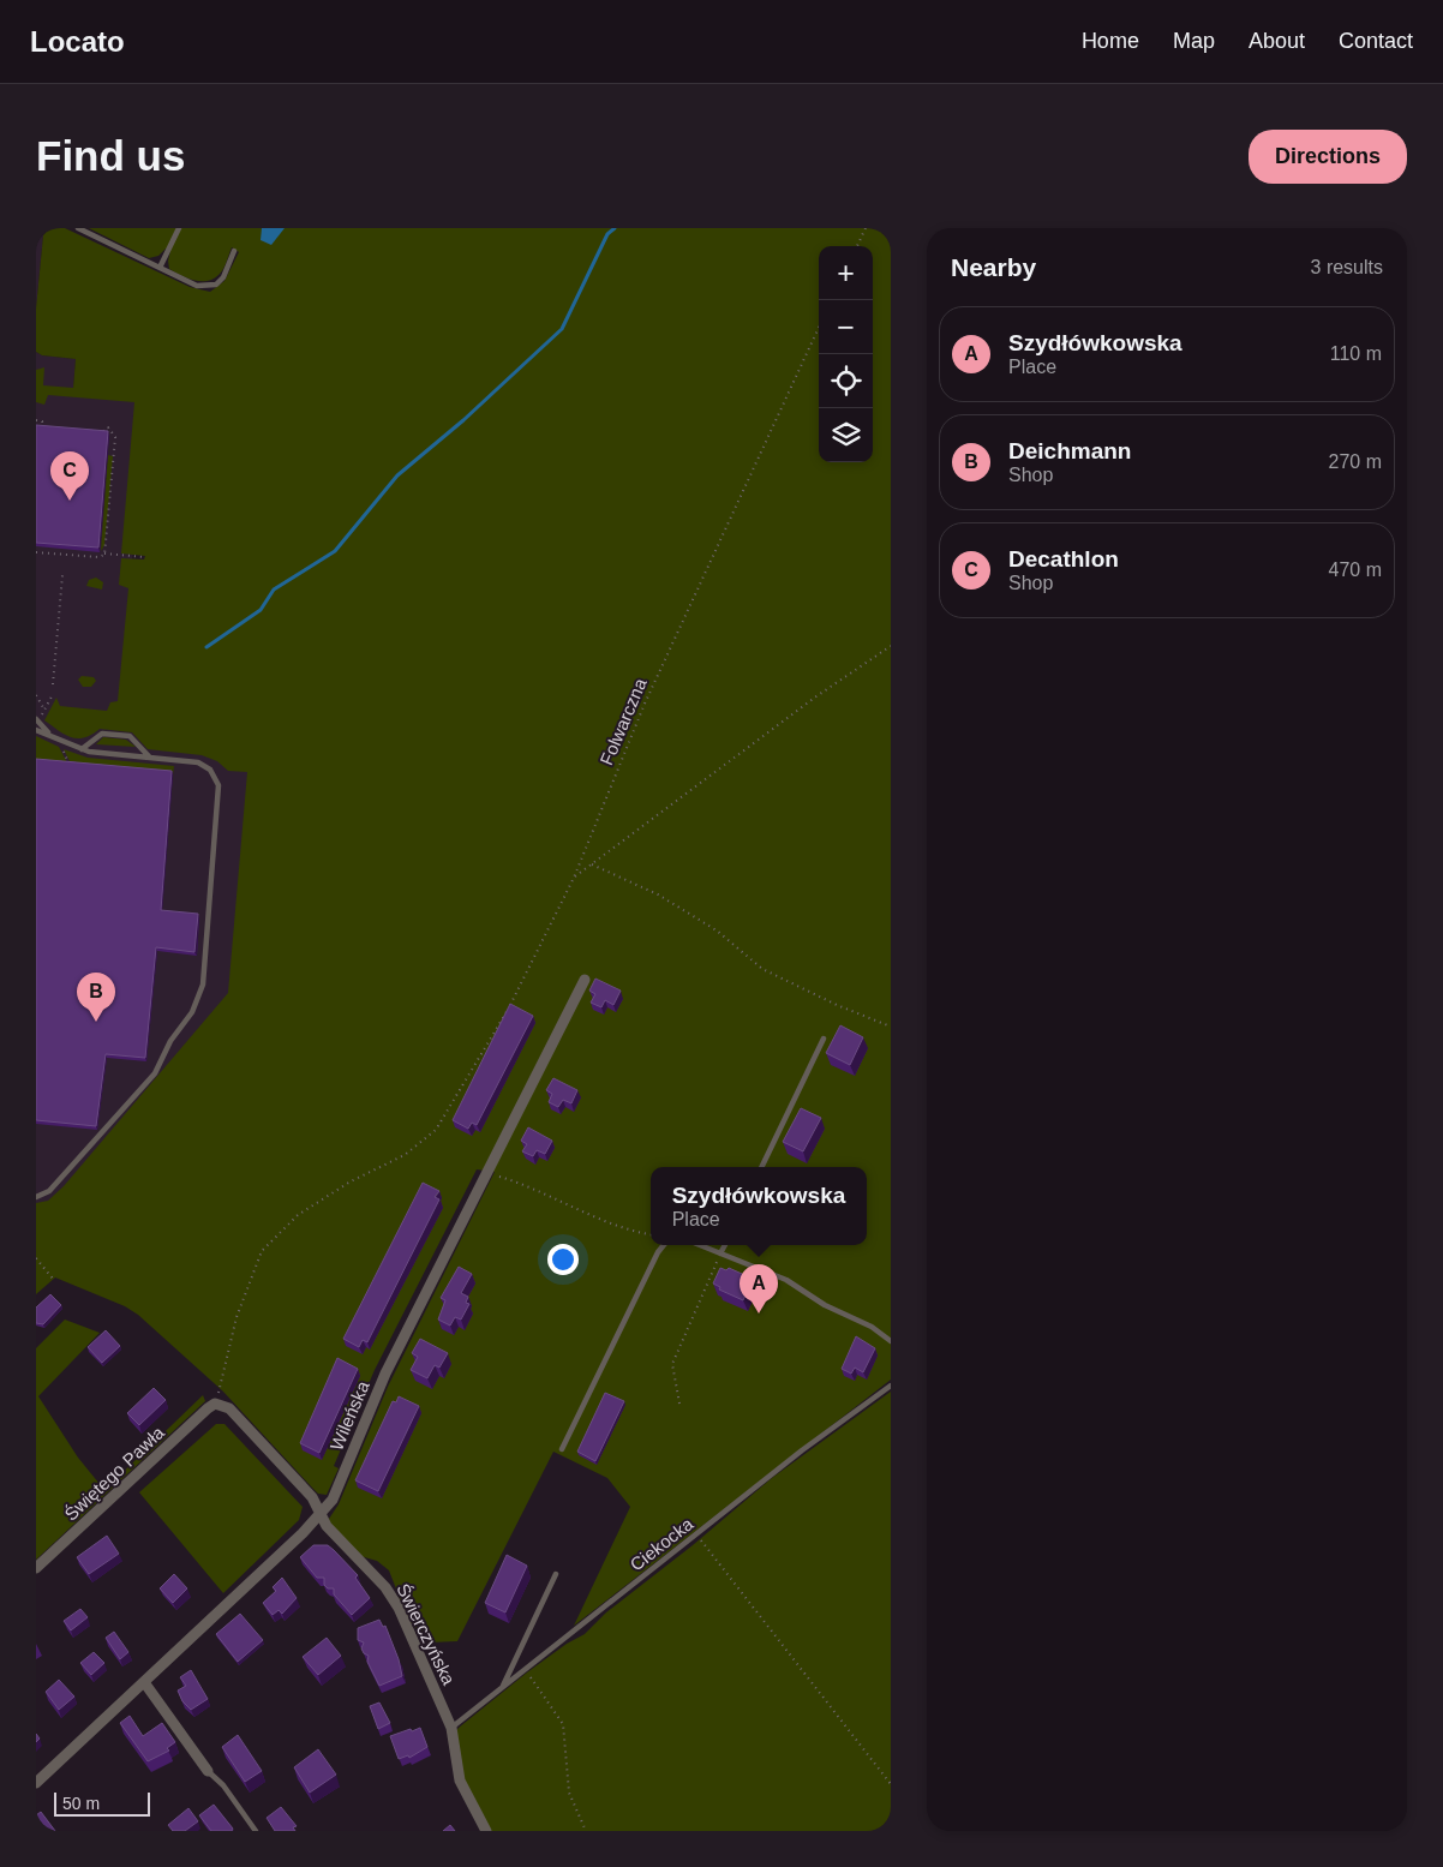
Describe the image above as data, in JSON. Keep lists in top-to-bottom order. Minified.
{"streets":{"street":["Wileńska","Świętego Pawła","Świerczyńska"],"lane":["Ciekocka"],"path":["Folwarczna"]},"crossings":[["Folwarczna","Świętego Pawła"],["Folwarczna","Świerczyńska"],["Wileńska","Świerczyńska"],["Świętego Pawła","Świerczyńska"],["Ciekocka","Świerczyńska"]],"scale_bar":"50 m","page":{"header":"Locato","nav":["Home","Map","About","Contact"],"buttons":"Directions","title":"Find us","heading":["Nearby","3 results"],"map_buttons":["+","−"],"list":[{"mark":"A","name":"Szydłówkowska","note":"Place","value":"110 m"},{"mark":"B","name":"Deichmann","note":"Shop","value":"270 m"},{"mark":"C","name":"Decathlon","note":"Shop","value":"470 m"}],"pins":["C","B","A"],"popup":["Szydłówkowska","Place"],"scale":"50 m"}}
